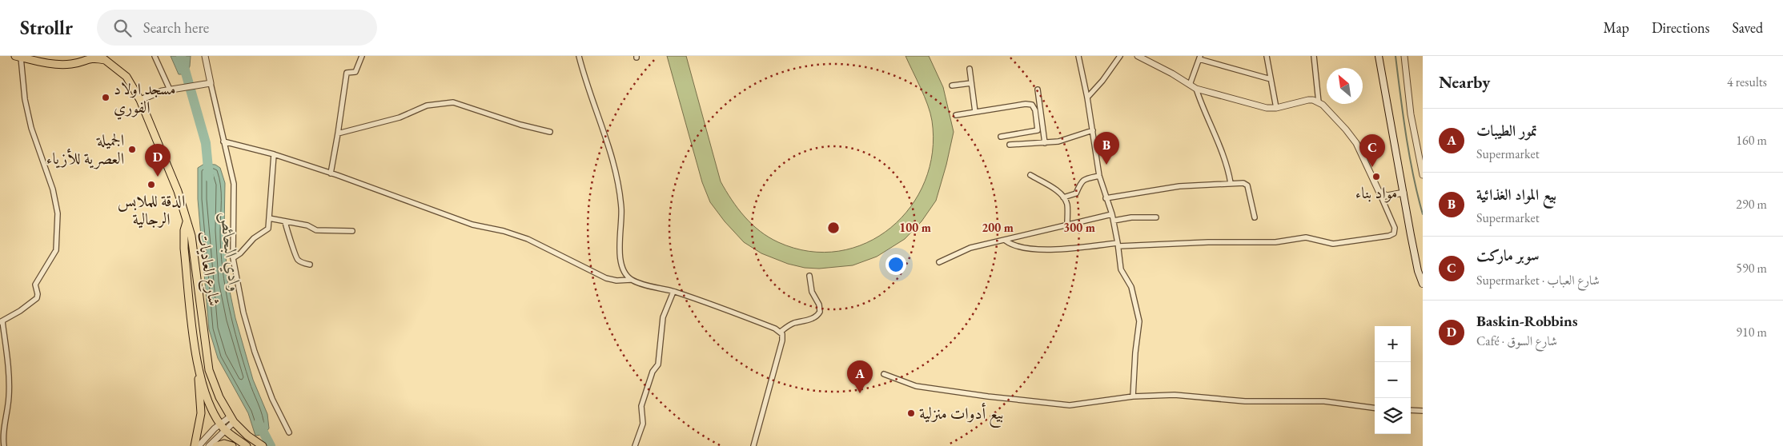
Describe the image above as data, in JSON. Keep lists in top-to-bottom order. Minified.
{"streets":{"main road":["شارع العاديات"]},"water":["وادي البحائص"],"places":["مسجد اولاد الفوري","الجميلة العصرية للأزياء","مواد بناء","الدقة للملابس الرجالية","بيع أدوات منزلية"],"north":"top left","page":{"header":"Strollr","search":"Search here","nav":["Map","Directions","Saved"],"heading":["Nearby","4 results"],"list":[{"mark":"A","name":"تمور الطيبات","note":"Supermarket","value":"160 m"},{"mark":"B","name":"بيع المواد الغذائية","note":"Supermarket","value":"290 m"},{"mark":"C","name":"سوبر ماركت","note":"Supermarket · شارع العباب","value":"590 m"},{"mark":"D","name":"Baskin-Robbins","note":"Café · شارع السوق","value":"910 m"}],"pins":["B","C","D","A"],"map_buttons":["+","−"]},"rings":["100 m","200 m","300 m"]}
